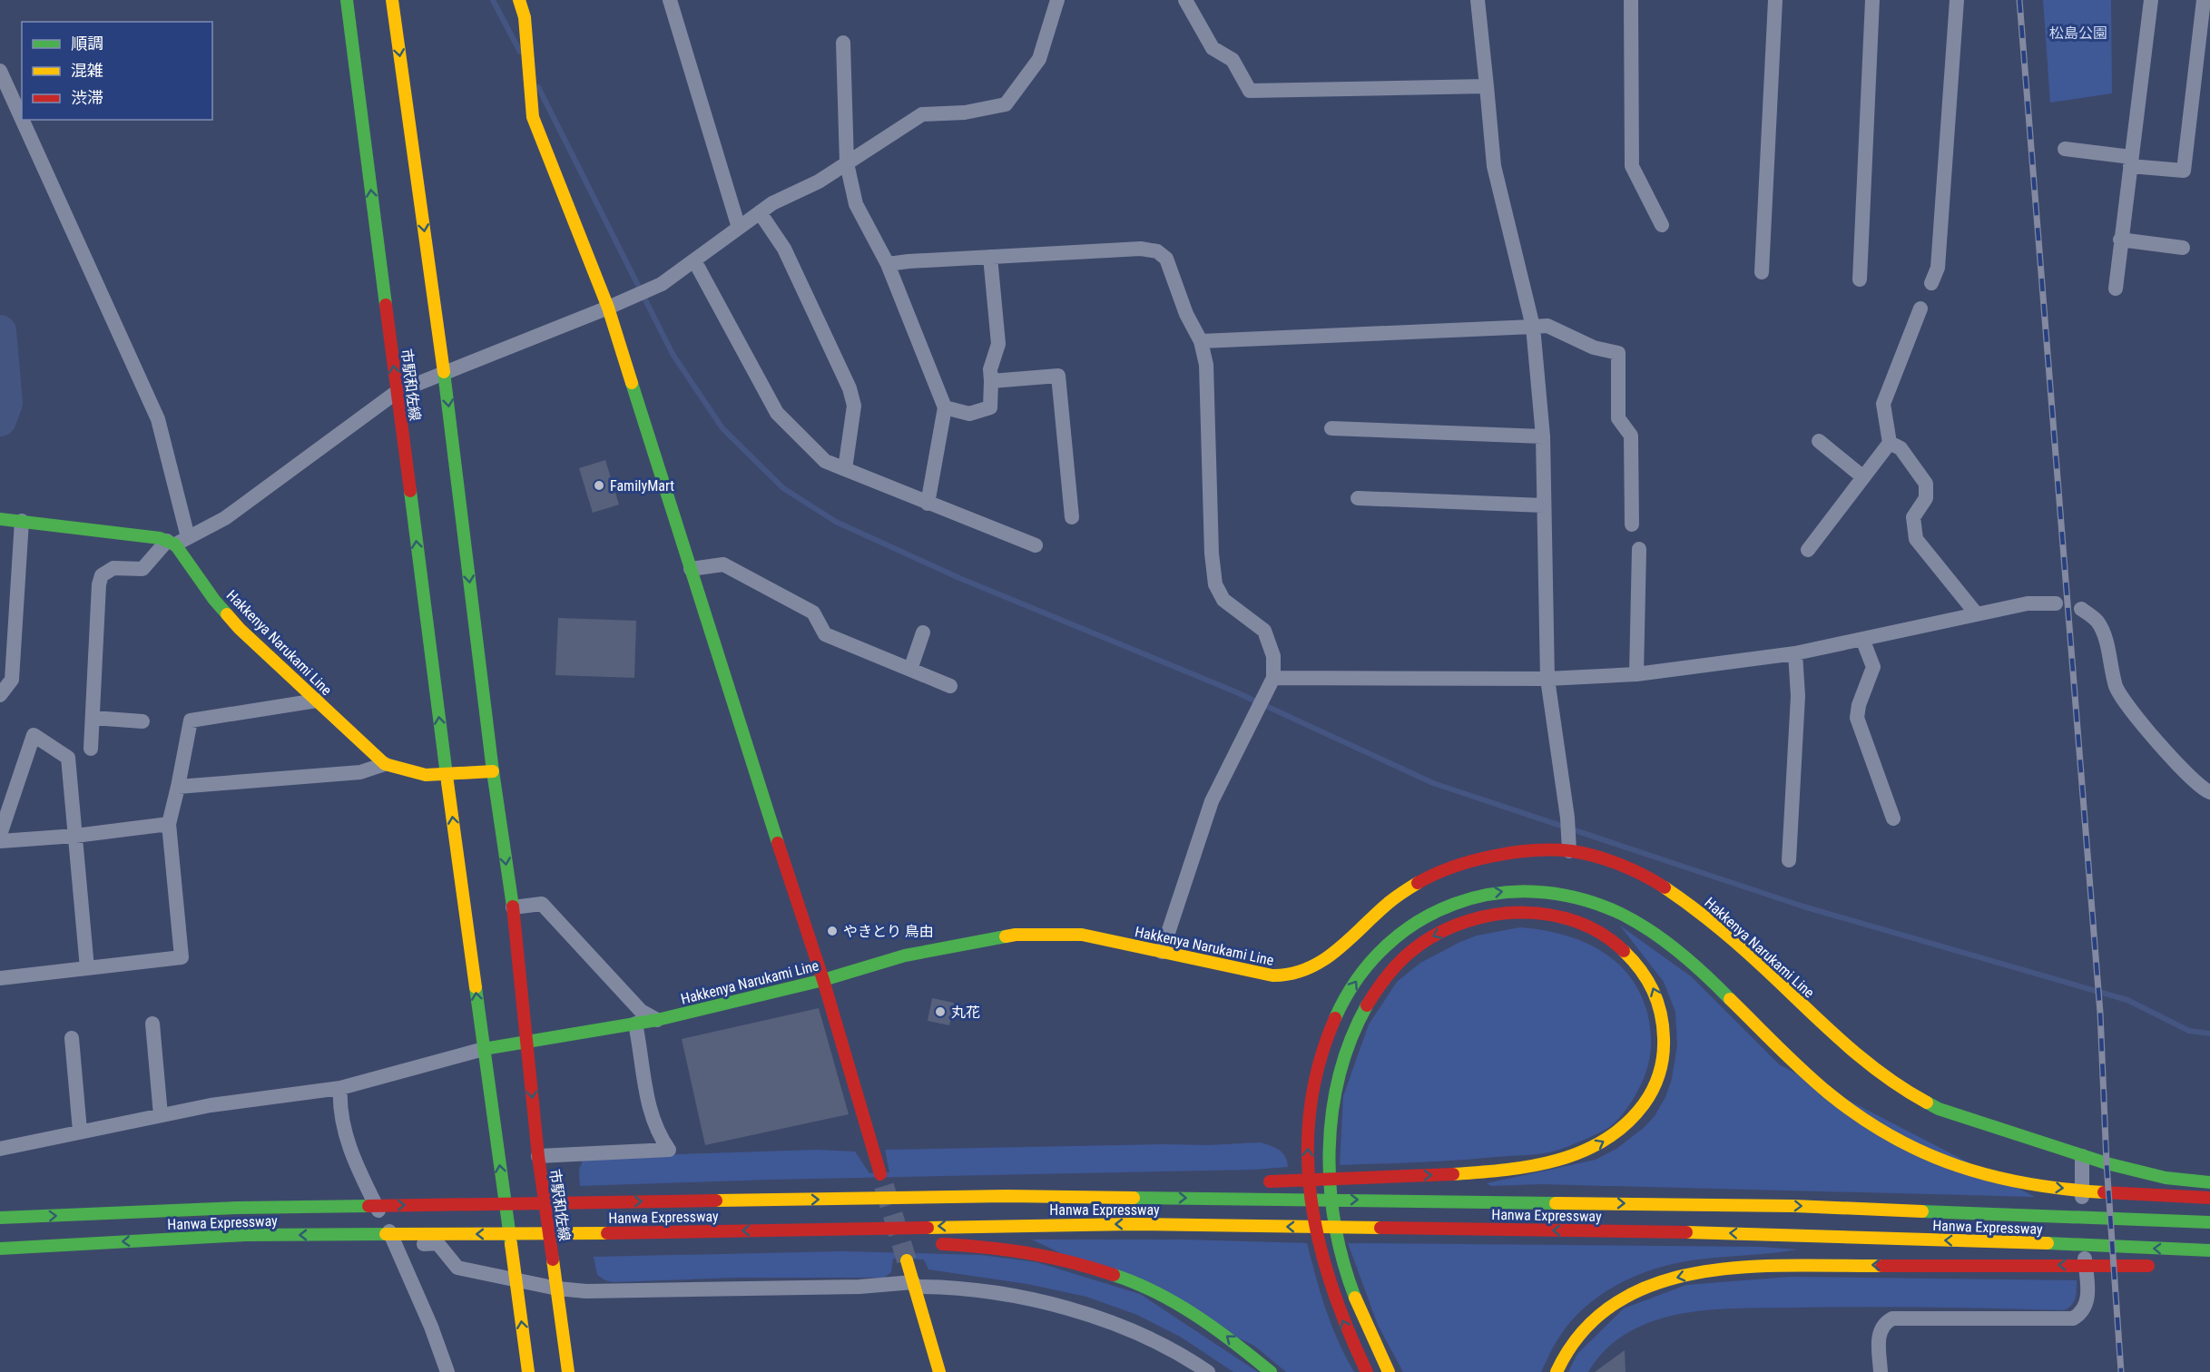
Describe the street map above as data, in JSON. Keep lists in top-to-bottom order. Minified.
{"streets":{"main road":["市駅和佐線","Hakkenya Narukami Line","Hanwa Expressway"]},"crossings":[["市駅和佐線","Hakkenya Narukami Line"]],"parks":["松島公園"],"places":["FamilyMart","やきとり 鳥由","丸花"],"legend":["順調","混雑","渋滞"]}
